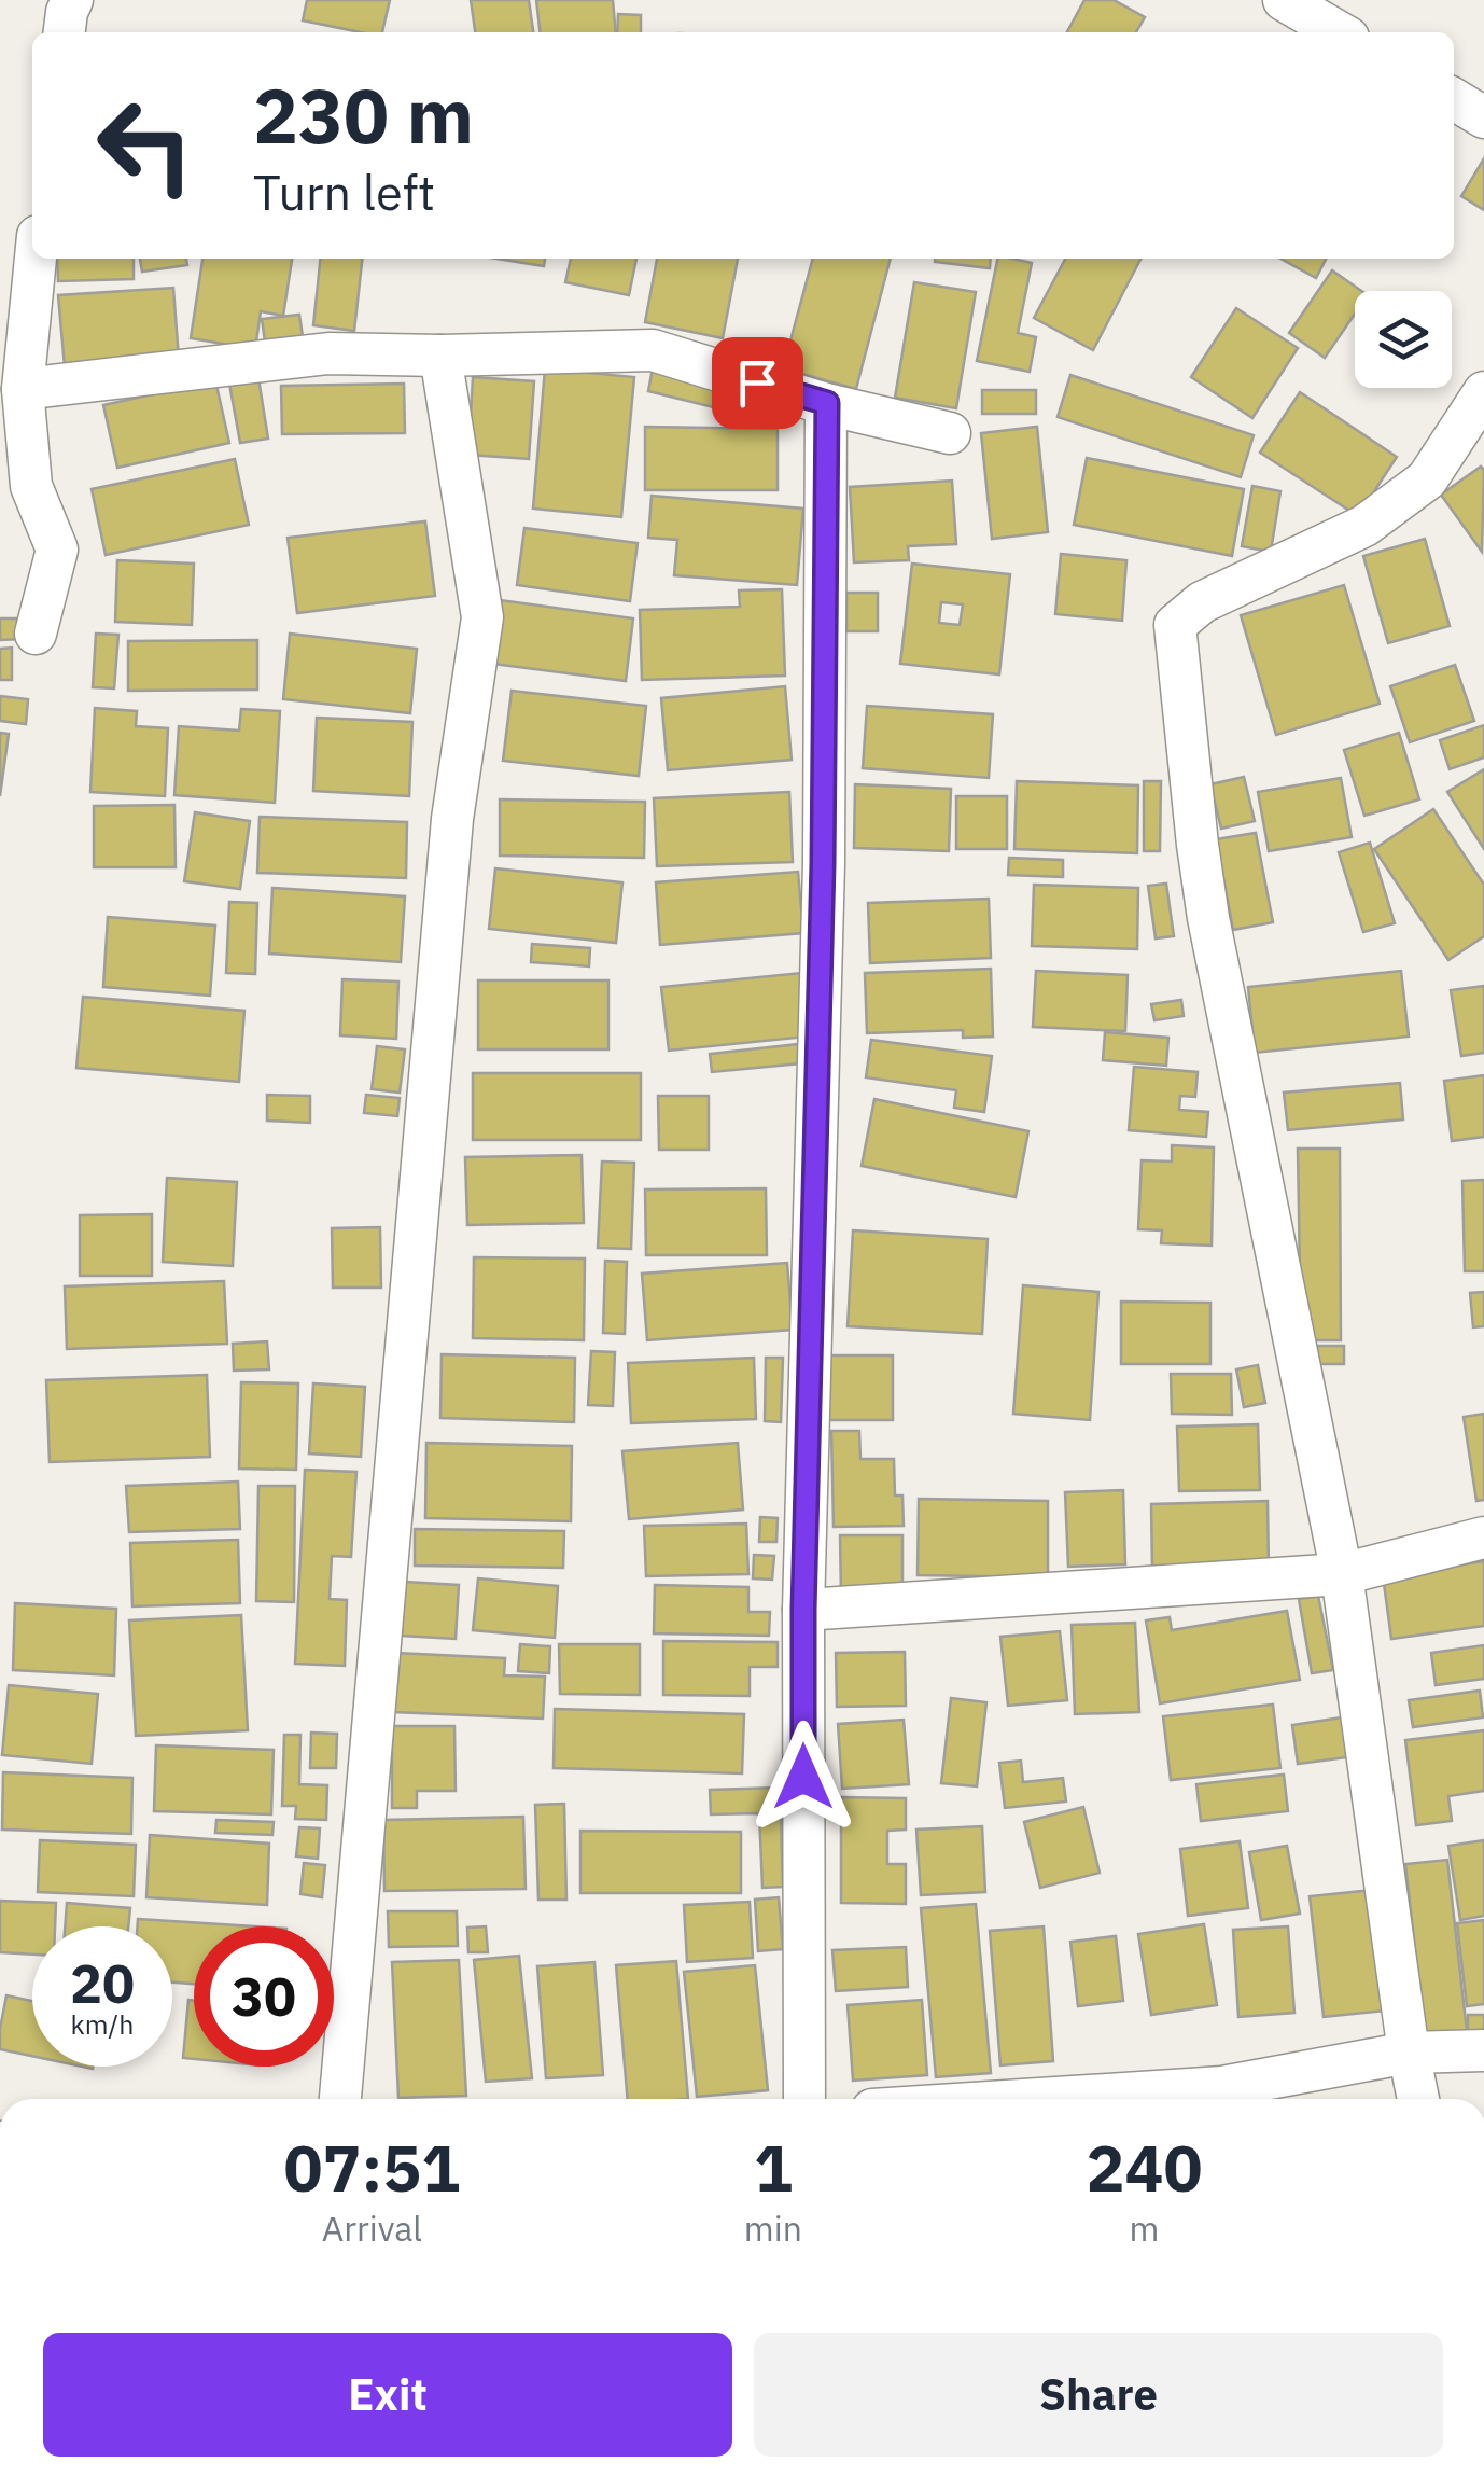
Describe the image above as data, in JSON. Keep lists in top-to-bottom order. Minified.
{"page":{"turn":["230 m","Turn left"],"speed":"20 km/h","limit":"30","eta":["07:51","Arrival","1","min","240","m"],"buttons":["Exit","Share"]}}
